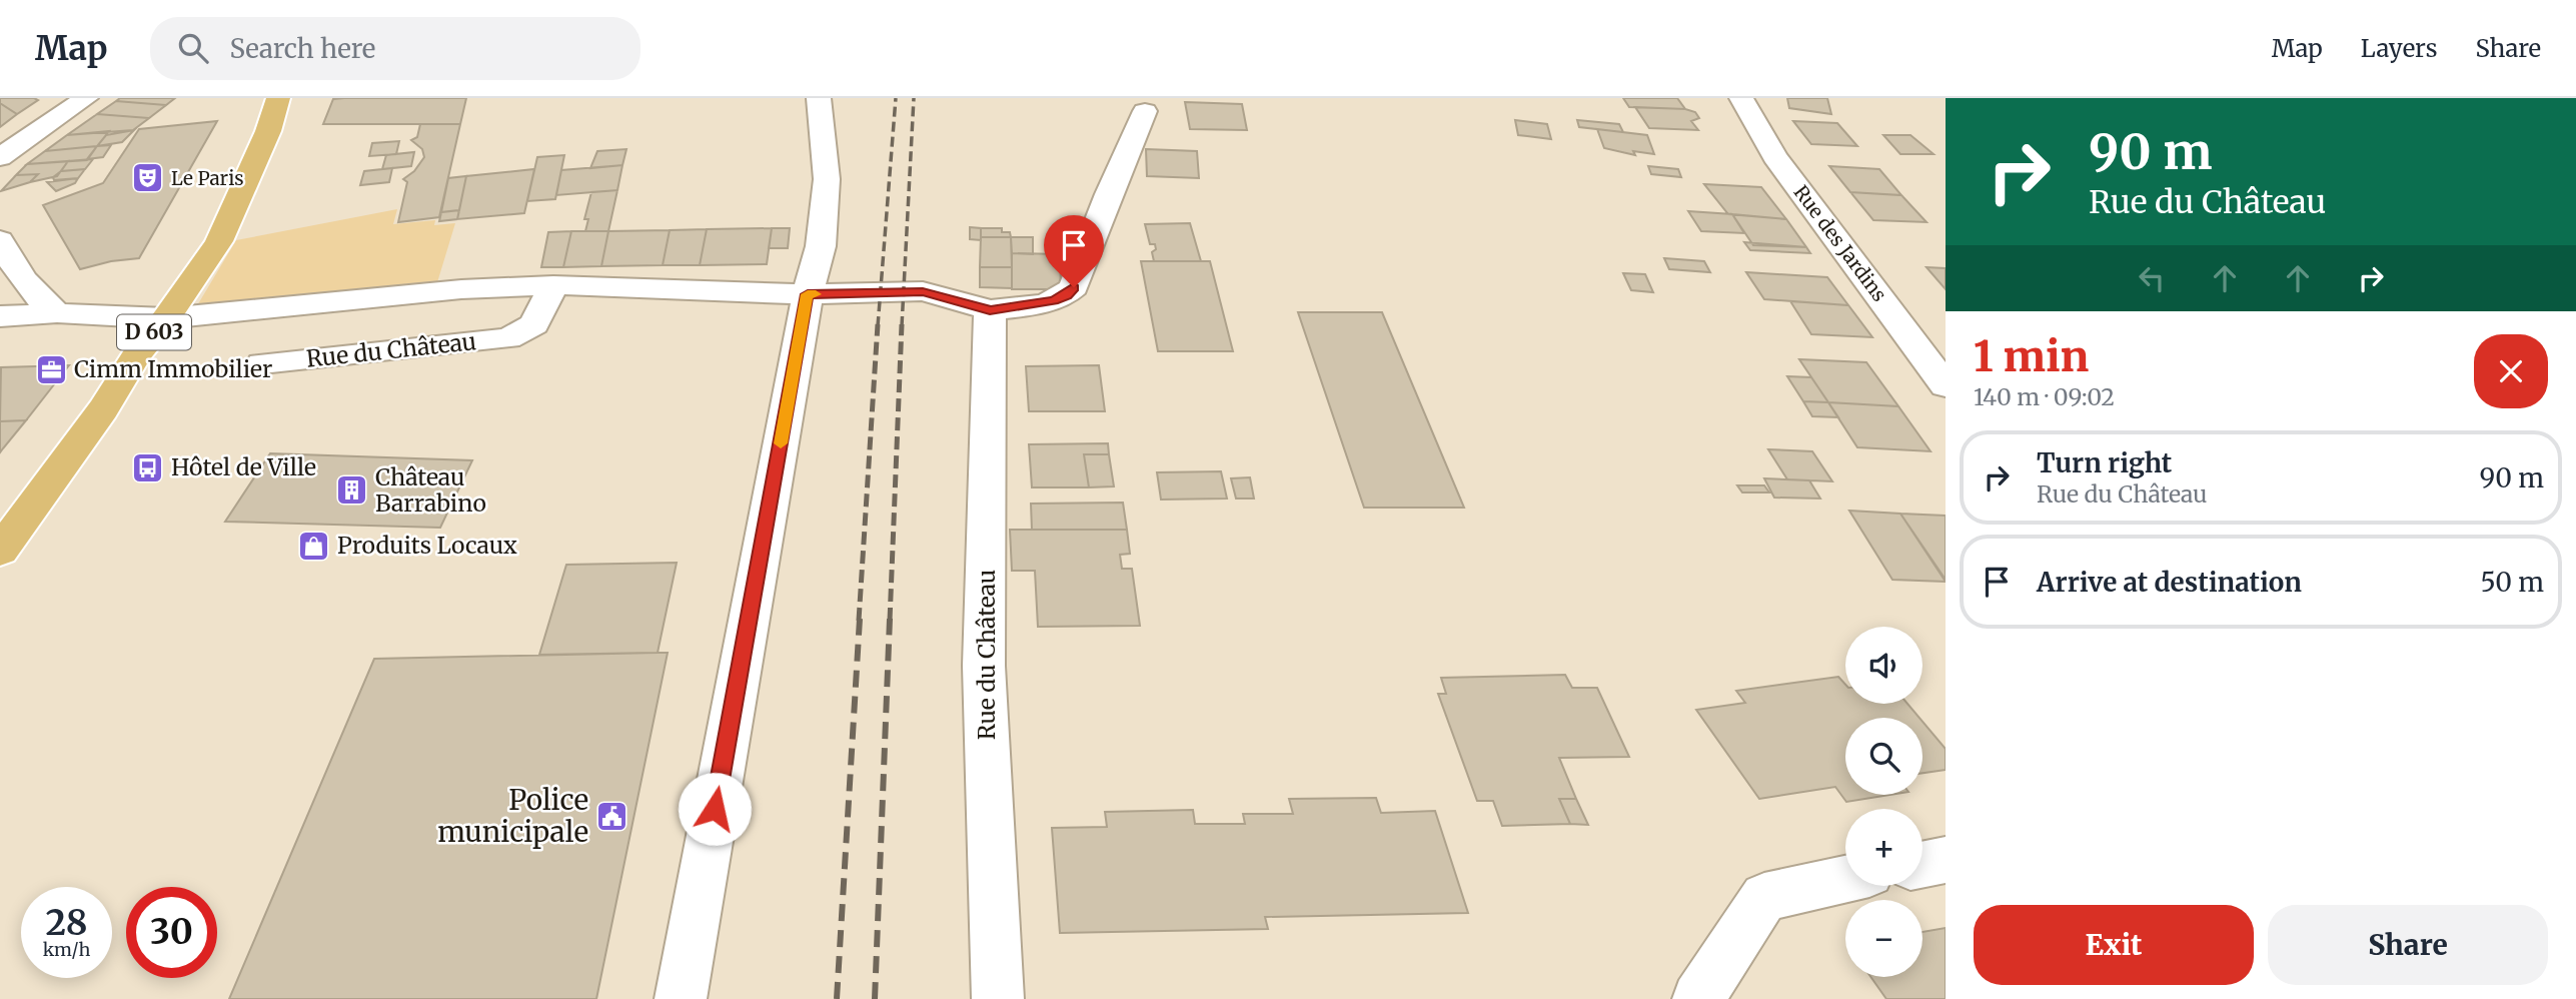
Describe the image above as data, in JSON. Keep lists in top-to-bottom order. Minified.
{"streets":{"main road":["D 603"],"street":["Rue des Jardins","Rue du Château"]},"places":{"theatre":["Le Paris"],"office":["Cimm Immobilier"],"bus stop":["Hôtel de Ville"],"building":["Château Barrabino"],"shop":["Produits Locaux"],"public building":["Police municipale"]},"page":{"header":"Map","search":"Search here","nav":["Map","Layers","Share"],"turn":["90 m","Rue du Château"],"heading":["1 min","140 m · 09:02"],"list":[{"name":"Turn right","note":"Rue du Château","value":"90 m"},{"name":"Arrive at destination","value":"50 m"}],"map_buttons":["+","−"],"speed":"28 km/h","limit":"30","buttons":["Exit","Share"]}}
